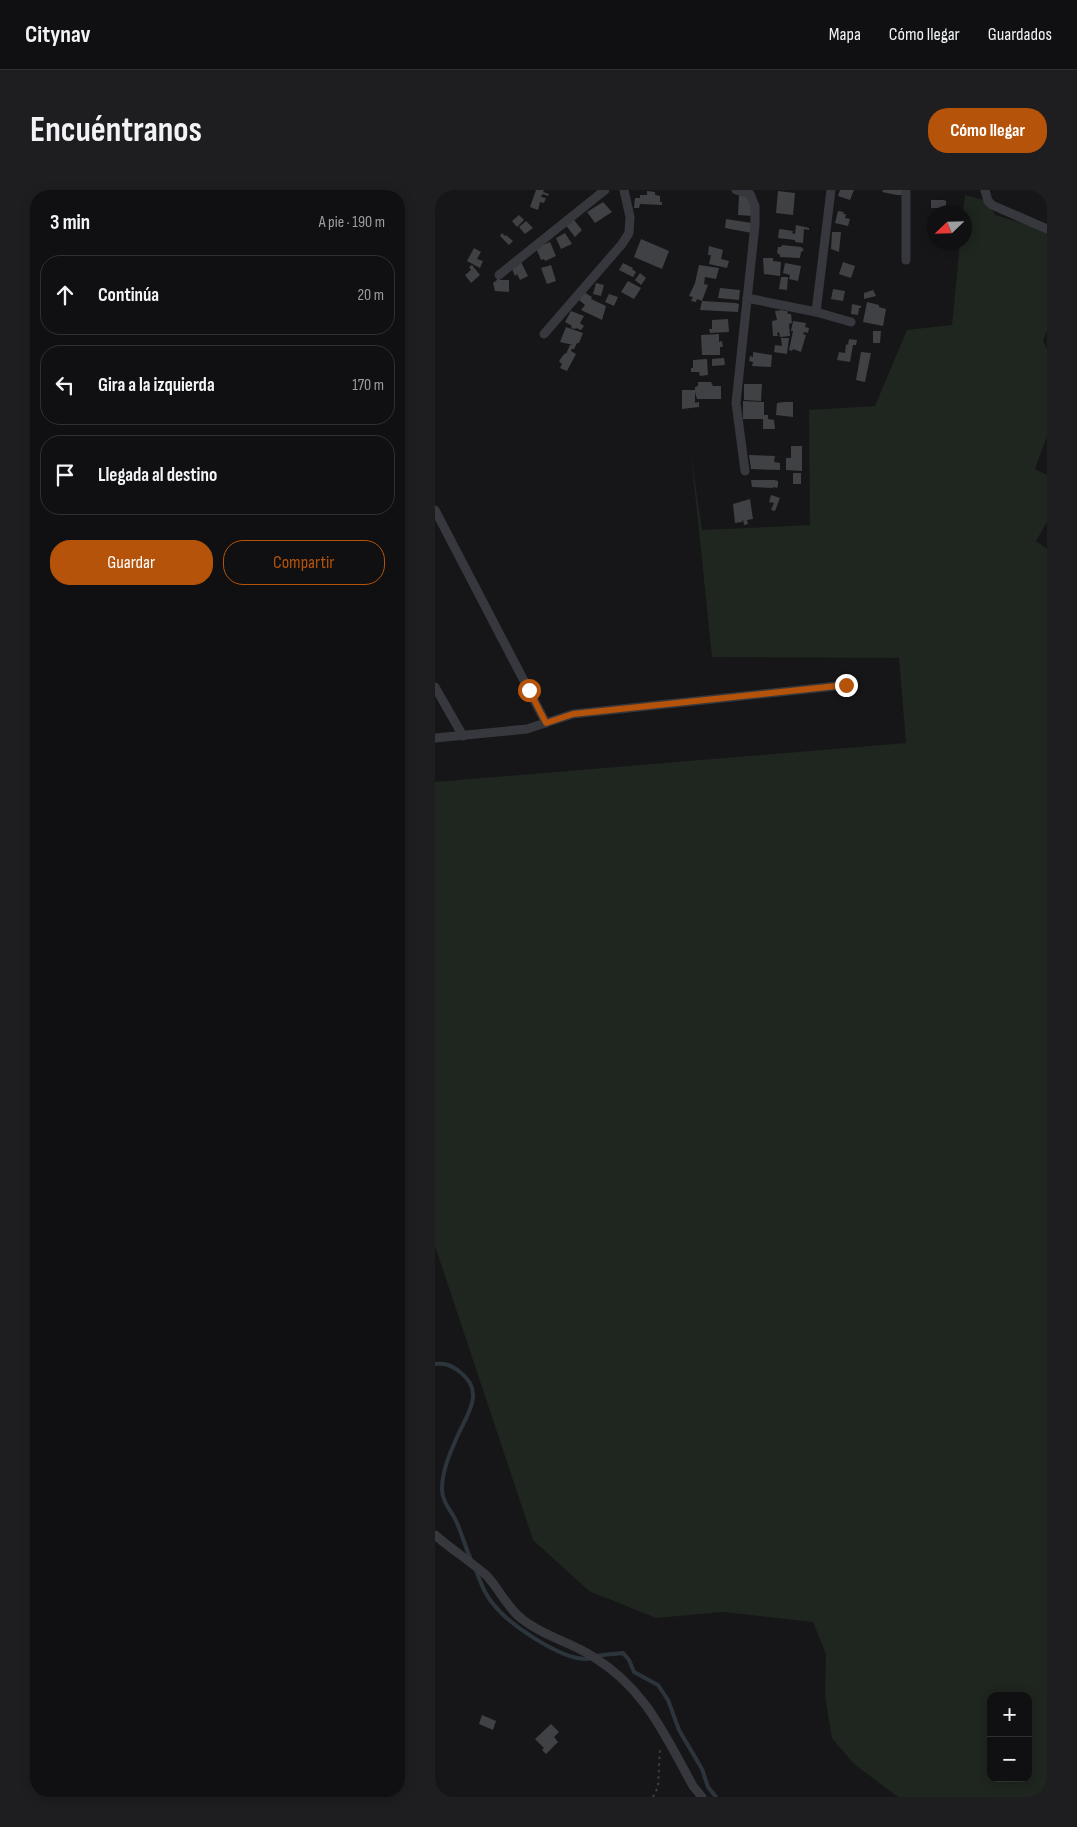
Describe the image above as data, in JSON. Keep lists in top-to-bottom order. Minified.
{"north":"bottom left","page":{"header":"Citynav","nav":["Mapa","Cómo llegar","Guardados"],"buttons":["Cómo llegar",["Guardar","Compartir"]],"title":"Encuéntranos","heading":["3 min","A pie · 190 m"],"list":[["Continúa","20 m"],["Gira a la izquierda","170 m"],"Llegada al destino"],"map_buttons":["+","−"]}}
